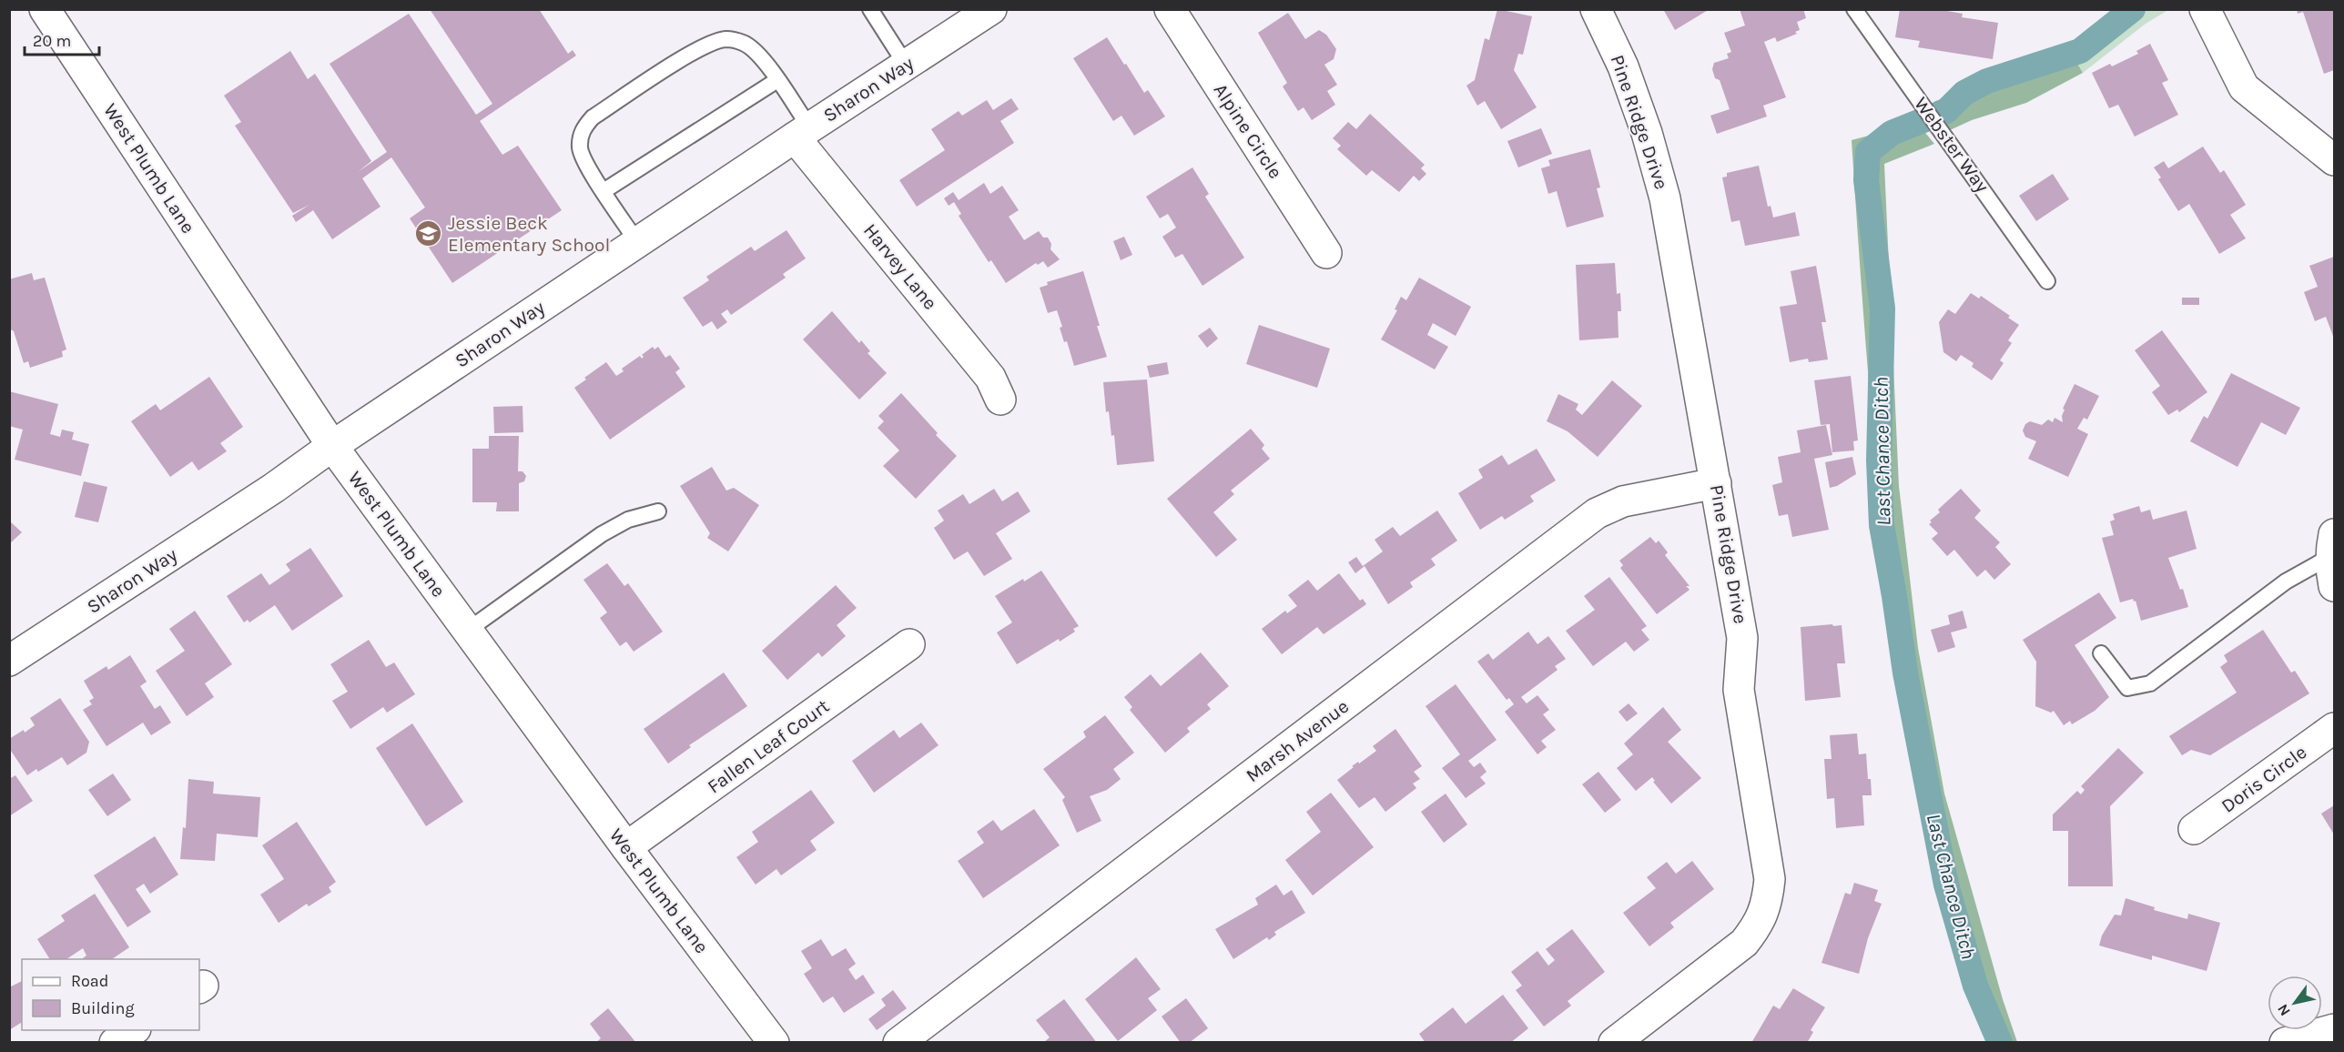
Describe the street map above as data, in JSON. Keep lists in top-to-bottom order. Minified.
{"streets":{"street":["Sharon Way","Pine Ridge Drive","Alpine Circle","West Plumb Lane","Harvey Lane","Marsh Avenue","Fallen Leaf Court","Doris Circle"],"lane":["Webster Way"]},"crossings":[["Sharon Way","West Plumb Lane"],["Sharon Way","Harvey Lane"],["Pine Ridge Drive","Marsh Avenue"],["West Plumb Lane","Fallen Leaf Court"]],"water":["Last Chance Ditch"],"places":{"school or university":["Jessie Beck Elementary School"]},"legend":["Road","Building"],"scale_bar":"20 m","north":"bottom left"}
